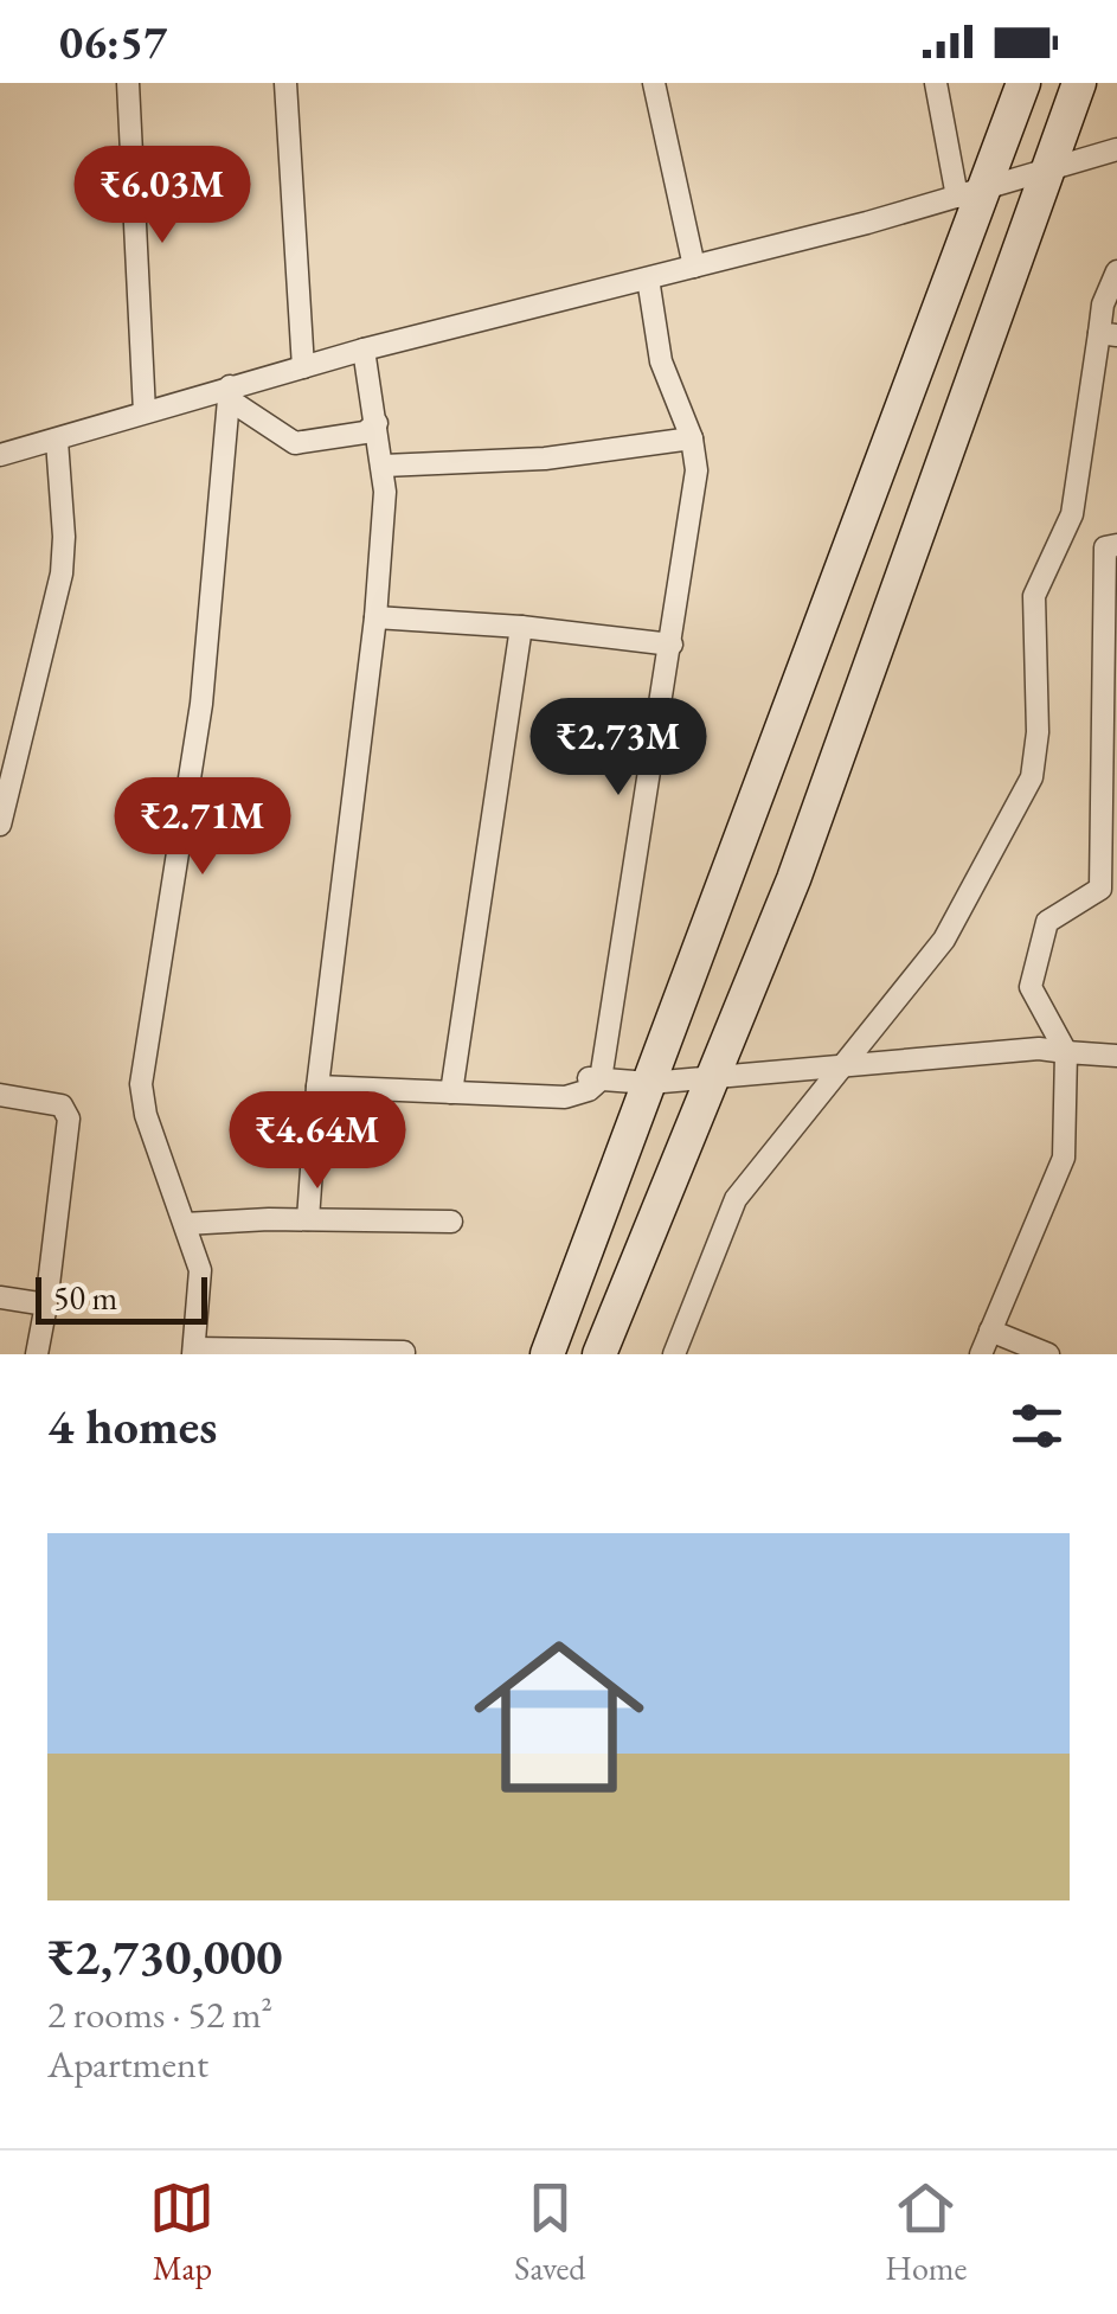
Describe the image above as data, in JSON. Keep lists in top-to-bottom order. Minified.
{"scale_bar":"50 m","page":{"status":"06:57","price":["₹6.03M","₹2.73M","₹2.71M","₹4.64M"],"scale":"50 m","heading":"4 homes","list":[{"name":"₹2,730,000","note":"2 rooms · 52 m² · Apartment"}],"tabs":["Map","Saved","Home"]}}
